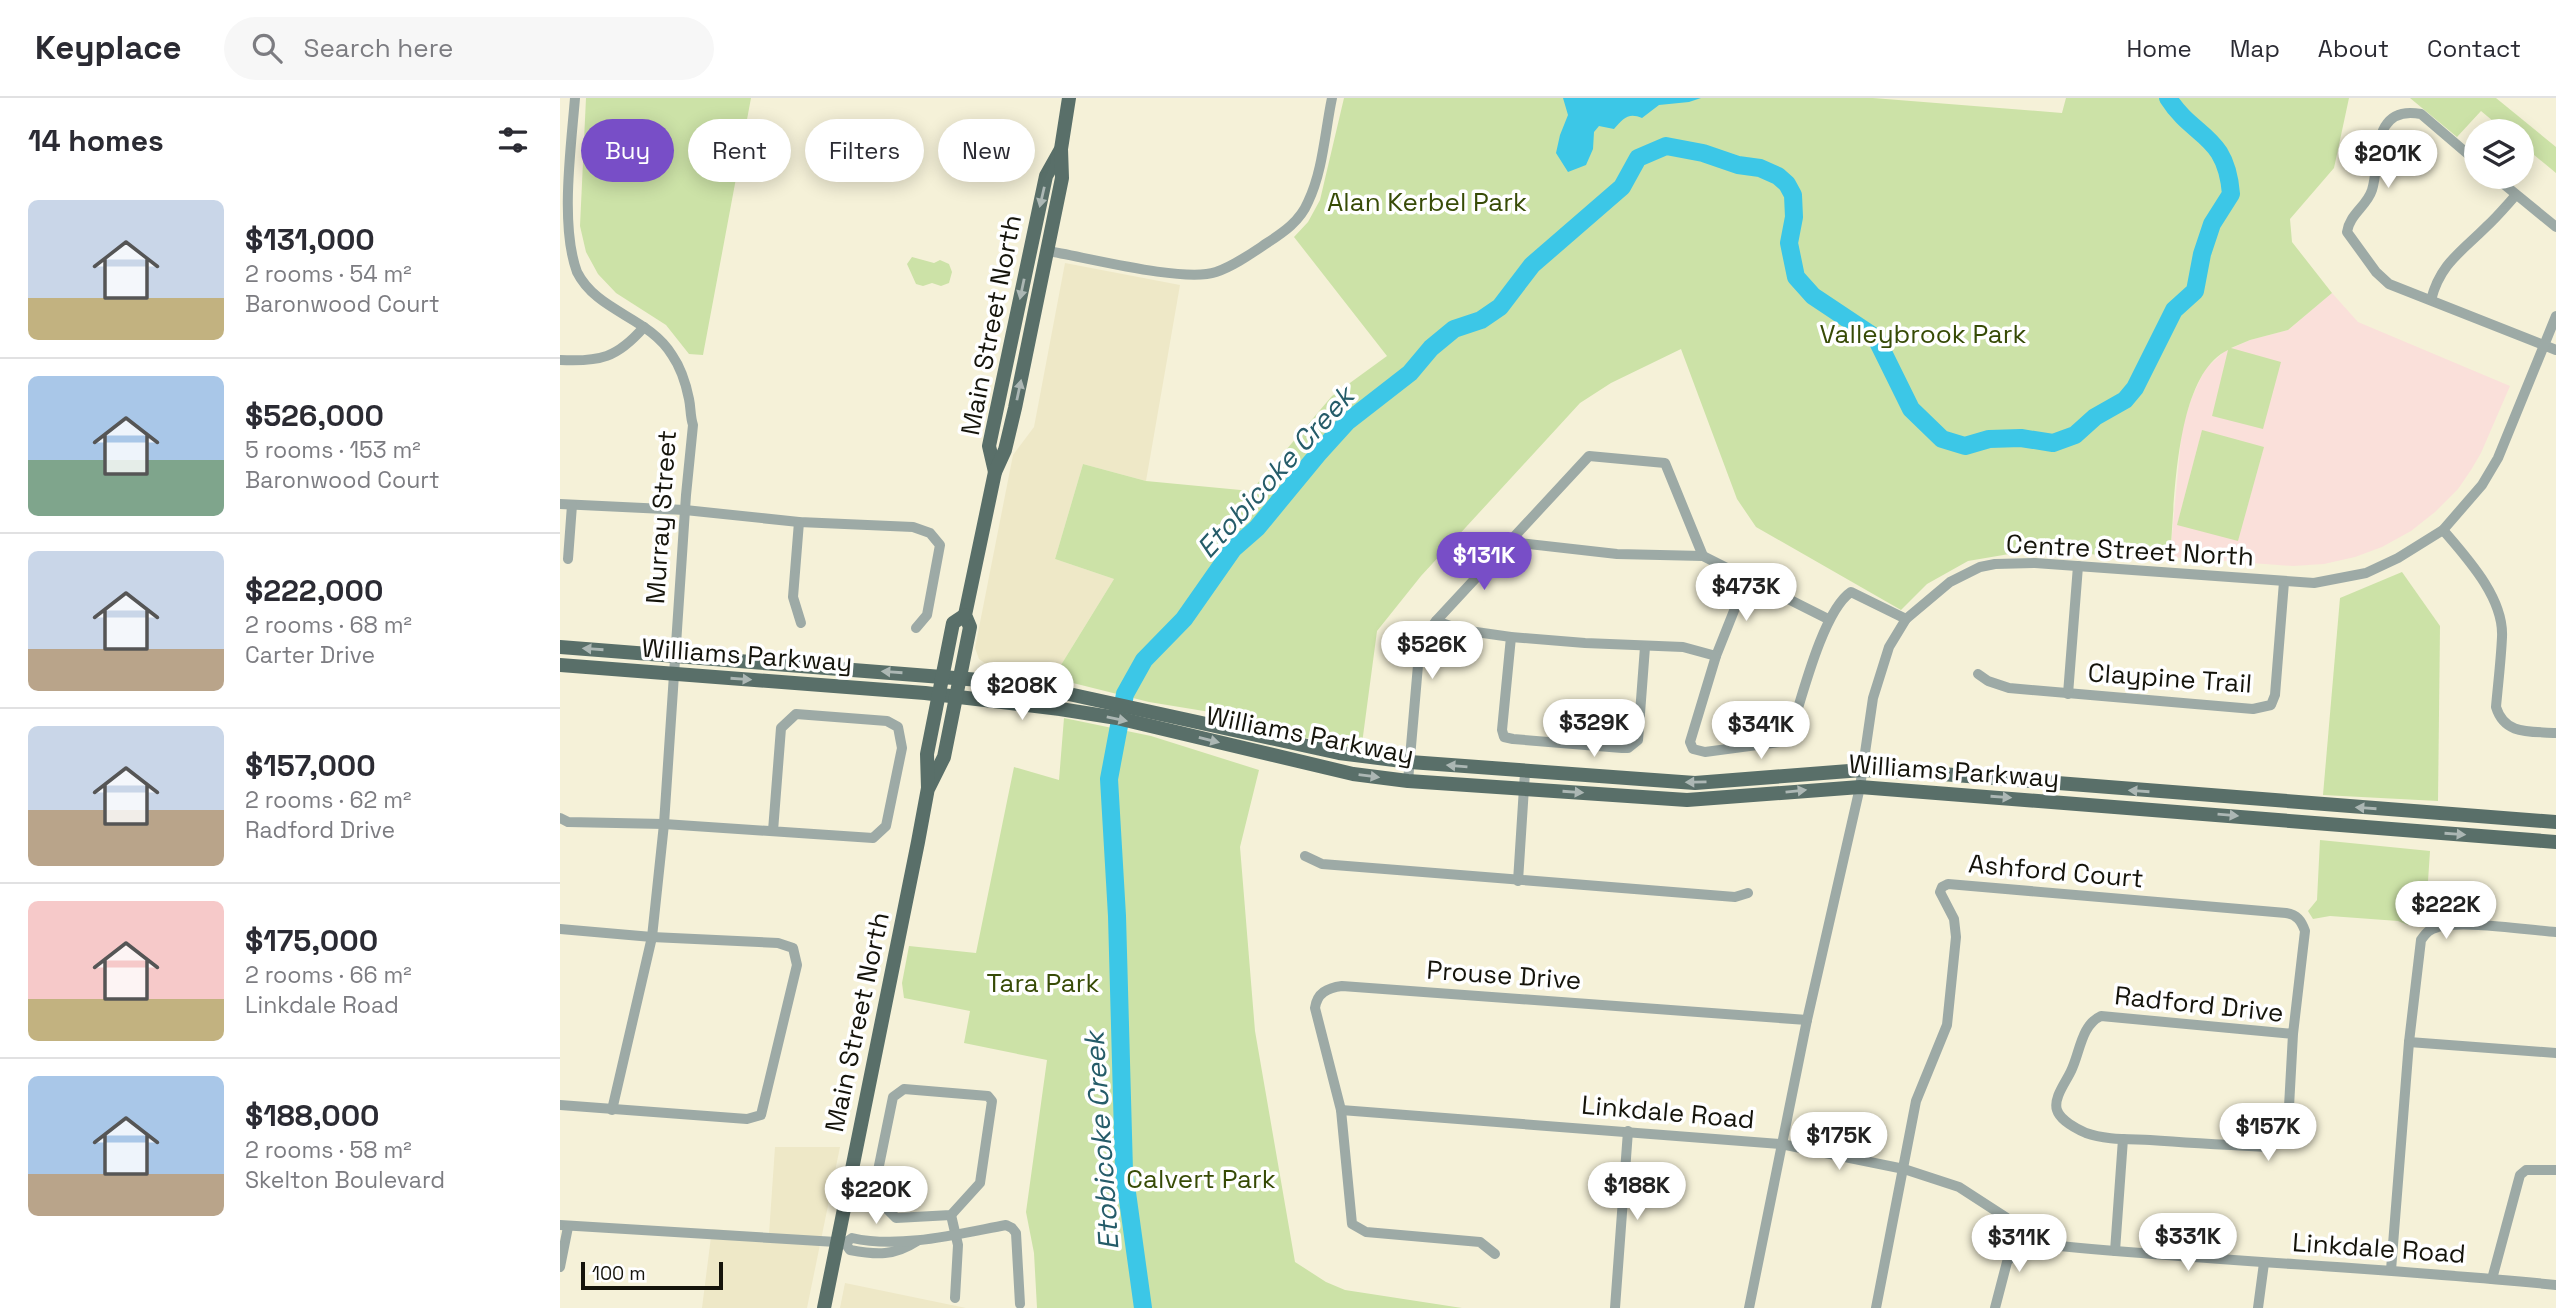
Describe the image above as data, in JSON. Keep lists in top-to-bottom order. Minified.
{"streets":{"main road":["Main Street North","Williams Parkway"],"street":["Murray Street","Centre Street North","Claypine Trail","Ashford Court","Prouse Drive","Radford Drive","Linkdale Road"]},"crossings":[["Main Street North","Williams Parkway"],["Murray Street","Williams Parkway"],["Centre Street North","Williams Parkway"],["Centre Street North","Claypine Trail"],["Centre Street North","Prouse Drive"],["Centre Street North","Linkdale Road"],["Ashford Court","Radford Drive"],["Ashford Court","Linkdale Road"],["Prouse Drive","Linkdale Road"]],"water":["Etobicoke Creek"],"parks":["Alan Kerbel Park","Valleybrook Park","Tara Park","Calvert Park"],"scale_bar":"100 m","page":{"header":"Keyplace","search":"Search here","nav":["Home","Map","About","Contact"],"heading":"14 homes","chip":["Buy","Rent","Filters","New"],"price":["$201K","$131K","$473K","$526K","$208K","$329K","$341K","$222K","$157K","$175K","$188K","$220K","$331K","$311K"],"list":[{"name":"$131,000","note":"2 rooms · 54 m² · Baronwood Court"},{"name":"$526,000","note":"5 rooms · 153 m² · Baronwood Court"},{"name":"$222,000","note":"2 rooms · 68 m² · Carter Drive"},{"name":"$157,000","note":"2 rooms · 62 m² · Radford Drive"},{"name":"$175,000","note":"2 rooms · 66 m² · Linkdale Road"},{"name":"$188,000","note":"2 rooms · 58 m² · Skelton Boulevard"}],"scale":"100 m"}}
